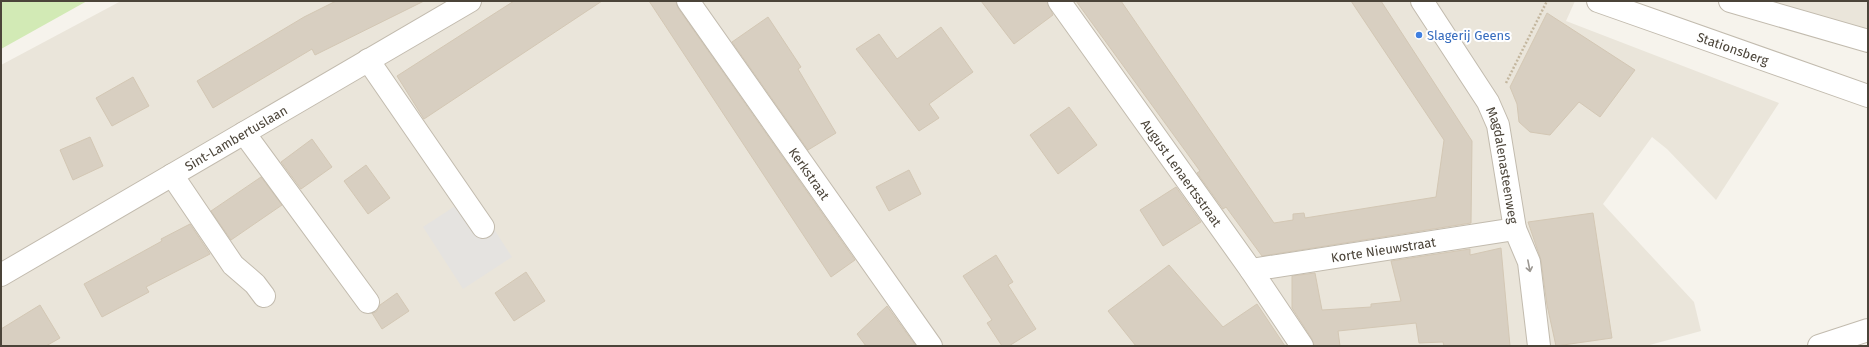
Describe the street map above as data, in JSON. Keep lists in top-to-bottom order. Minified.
{"streets":{"street":["Stationsberg","Sint-Lambertuslaan","Magdalenasteenweg","August Lenaertsstraat","Kerkstraat","Korte Nieuwstraat"]},"crossings":[["Magdalenasteenweg","Korte Nieuwstraat"],["August Lenaertsstraat","Korte Nieuwstraat"]],"places":["Slagerij Geens"]}
